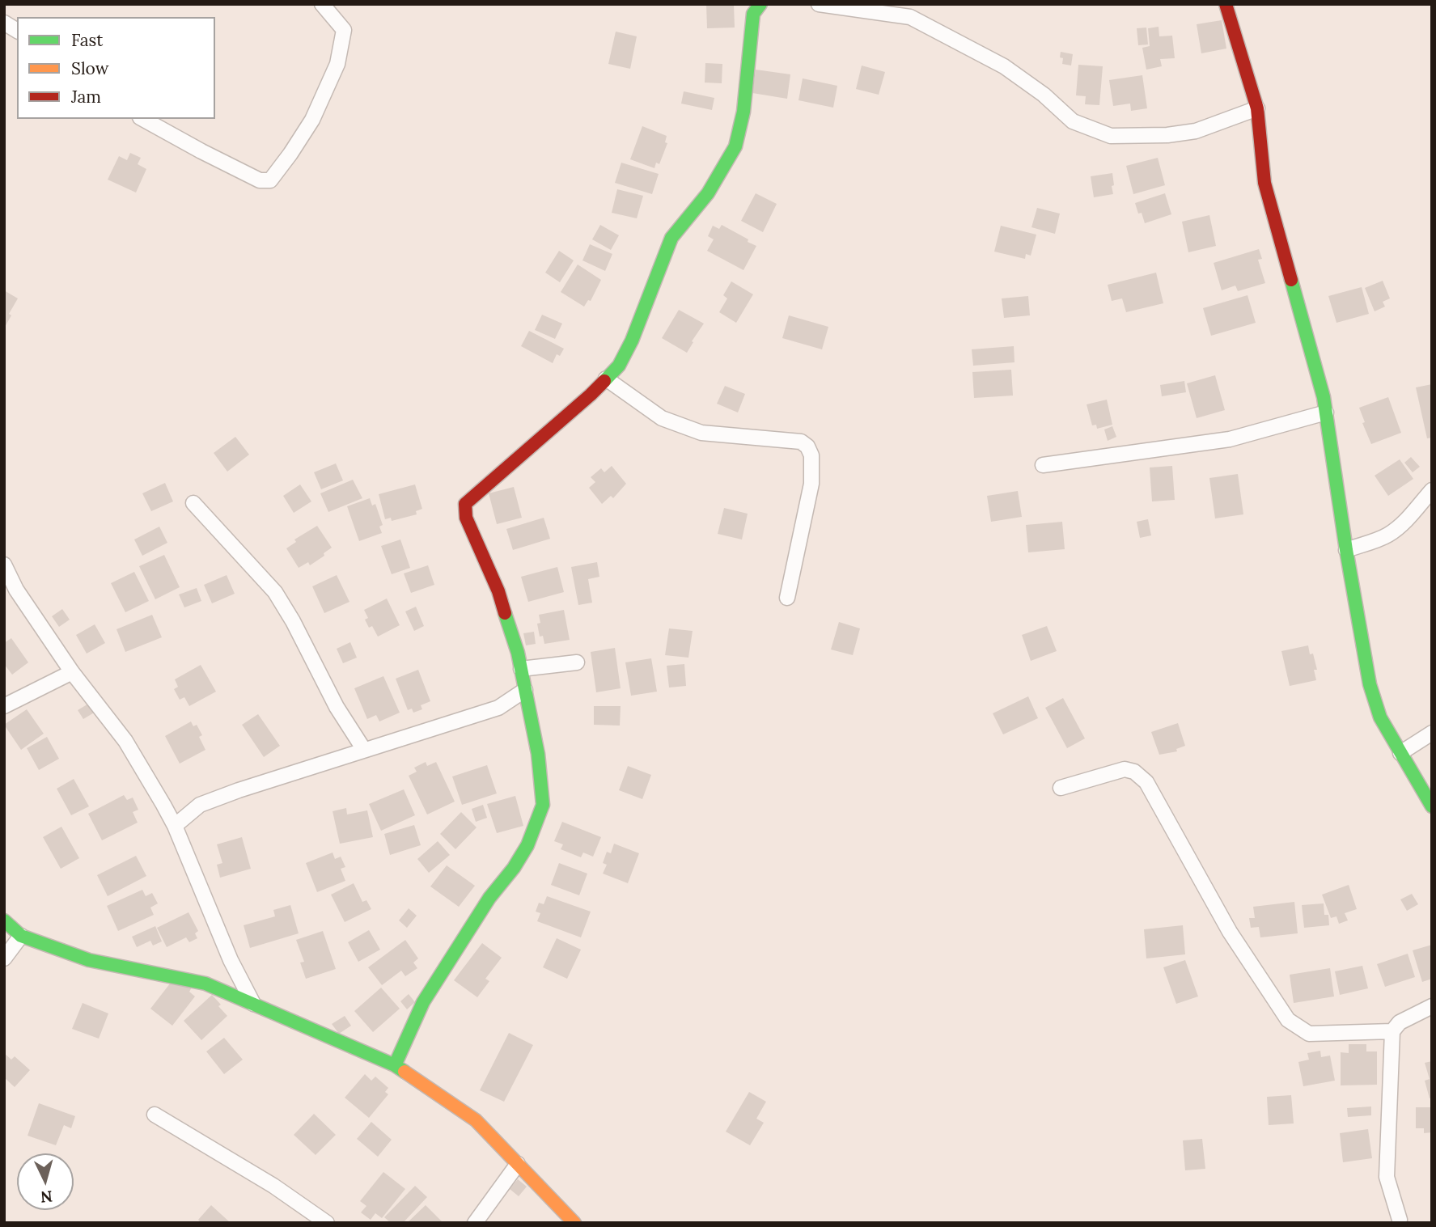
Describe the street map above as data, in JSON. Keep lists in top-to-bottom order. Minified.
{"legend":["Fast","Slow","Jam"],"north":"bottom"}
